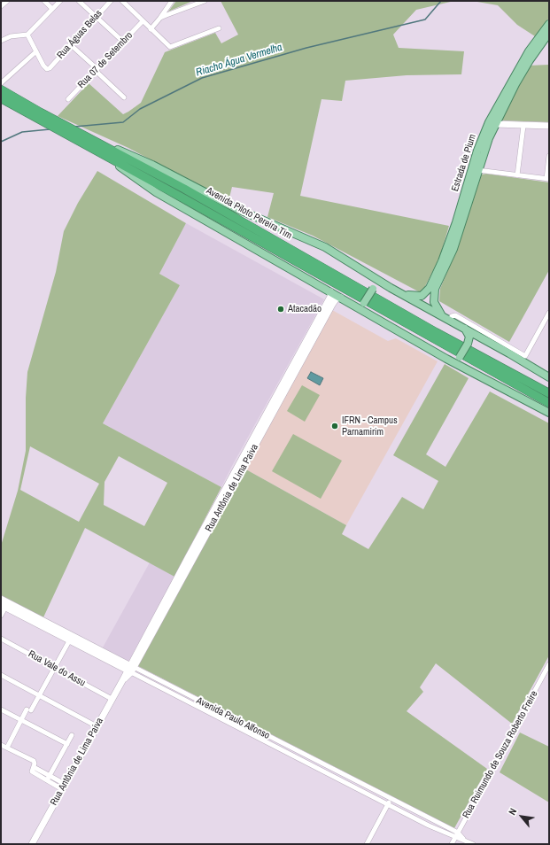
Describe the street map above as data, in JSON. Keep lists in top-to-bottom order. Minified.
{"streets":{"highway":["Avenida Piloto Pereira Tim"],"main road":["Estrada de Pium"],"street":["Rua Águas Belas","Rua 07 de Setembro","Rua Antônia de Lima Paiva","Rua Vale do Assu","Avenida Paulo Alfonso","Rua Ruimundo de Souza Roberto Freire"]},"crossings":[["Rua Antônia de Lima Paiva","Rua Vale do Assu"],["Rua Antônia de Lima Paiva","Avenida Paulo Alfonso"],["Avenida Paulo Alfonso","Rua Ruimundo de Souza Roberto Freire"]],"water":["Riacho Água Vermelha"],"places":["Atacadão","IFRN - Campus Parnamirim"],"north":"top left"}
